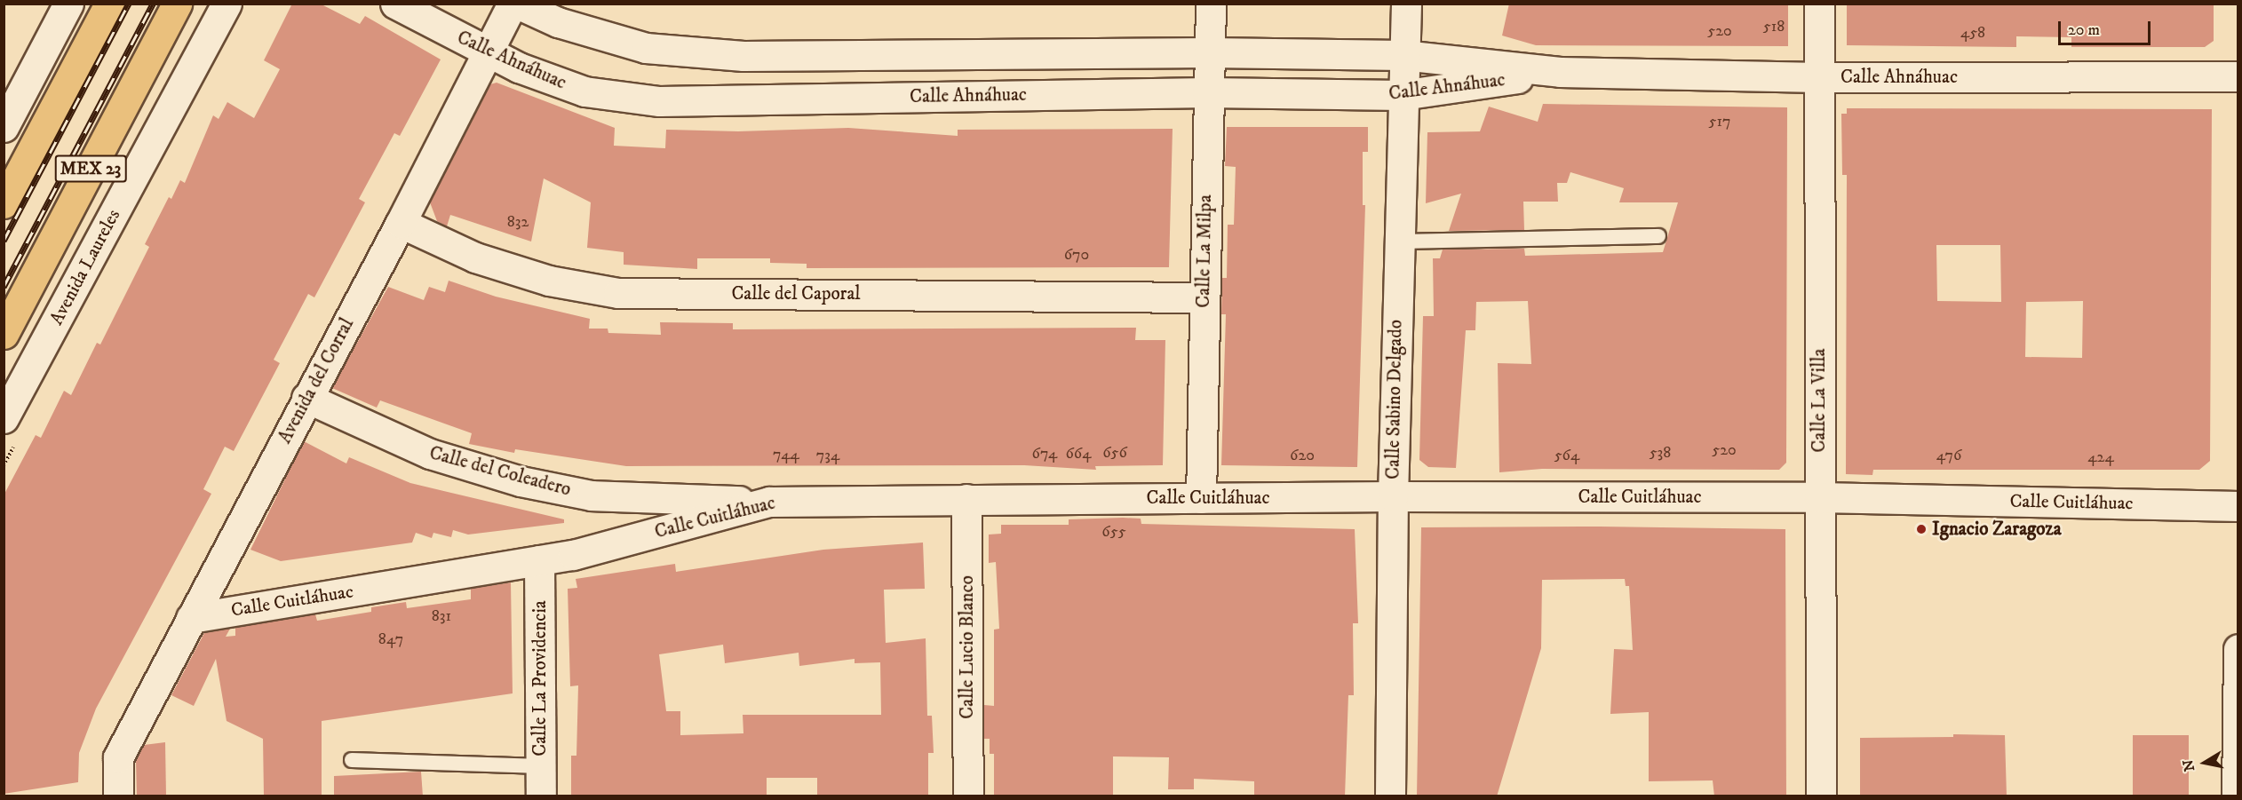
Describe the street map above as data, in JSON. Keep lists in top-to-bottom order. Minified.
{"streets":{"main road":["MEX 23"],"street":["Calle Ahnáhuac","Calle La Milpa","Avenida Laureles","Calle del Caporal","Avenida del Corral","Calle Sabino Delgado","Calle La Villa","Calle del Coleadero","Calle Cuitláhuac","Calle Lucio Blanco","Calle La Providencia"]},"crossings":[["Calle Ahnáhuac","Calle La Milpa"],["Calle Ahnáhuac","Avenida del Corral"],["Calle Ahnáhuac","Calle Sabino Delgado"],["Calle Ahnáhuac","Calle La Villa"],["Calle La Milpa","Calle del Caporal"],["Calle La Milpa","Calle Cuitláhuac"],["Calle del Caporal","Avenida del Corral"],["Avenida del Corral","Calle del Coleadero"],["Avenida del Corral","Calle Cuitláhuac"],["Calle Sabino Delgado","Calle Cuitláhuac"],["Calle La Villa","Calle Cuitláhuac"],["Calle del Coleadero","Calle Cuitláhuac"],["Calle Cuitláhuac","Calle Lucio Blanco"],["Calle Cuitláhuac","Calle La Providencia"]],"places":["Ignacio Zaragoza"],"house_numbers":["518","520","458","517","832","670","520","656","538","674","664","744","734","620","564","476","424","655","831","847"],"scale_bar":"20 m","north":"left"}
